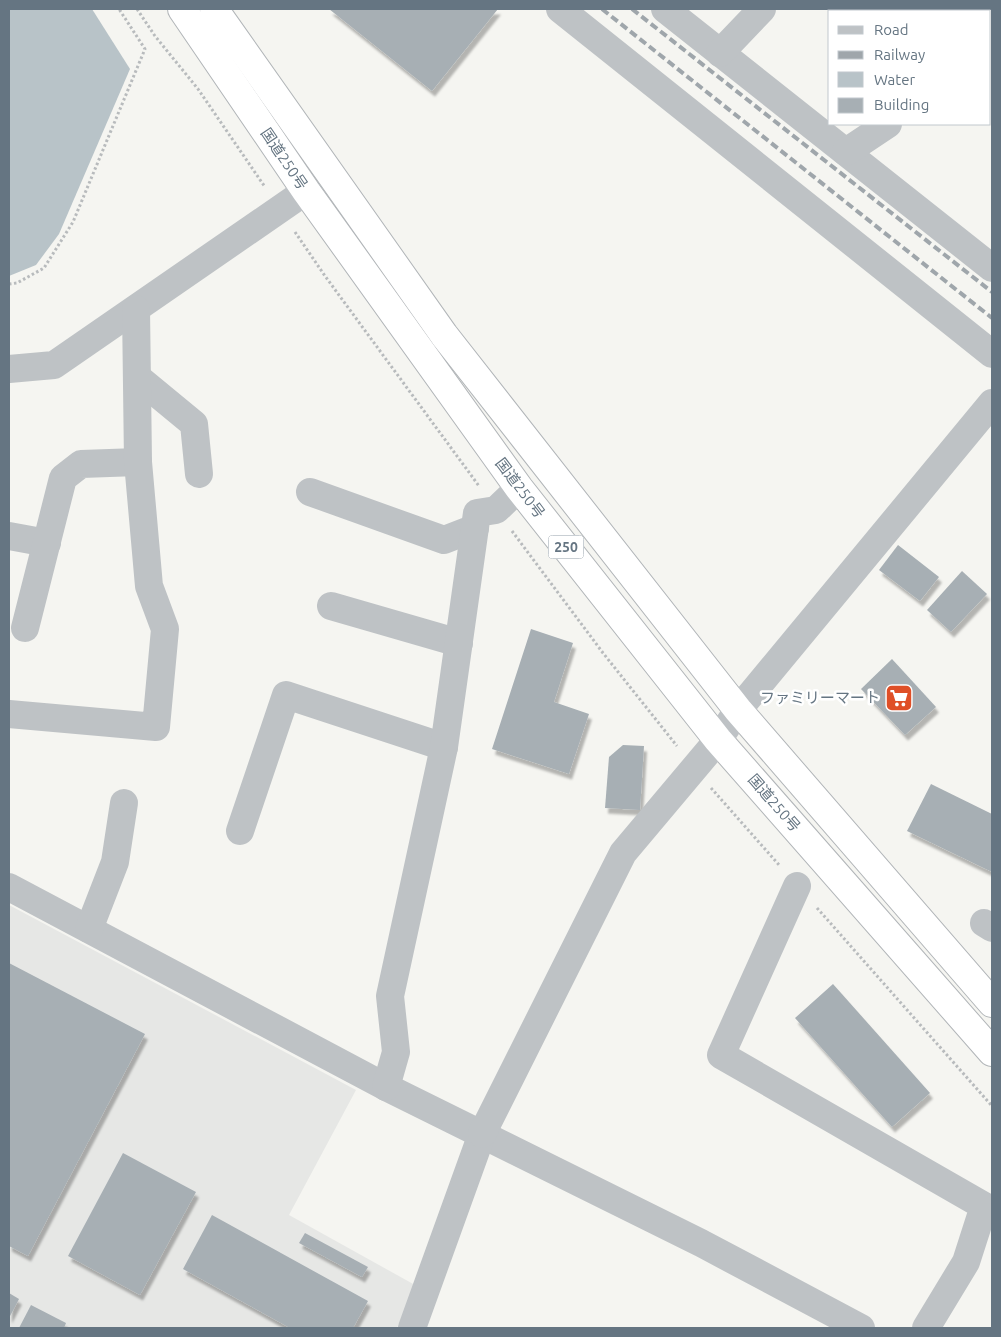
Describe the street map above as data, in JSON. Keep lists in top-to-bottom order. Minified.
{"streets":{"highway":["国道250号","250"]},"places":{"supermarket":["ファミリーマート"]},"legend":["Road","Railway","Water","Building"]}
